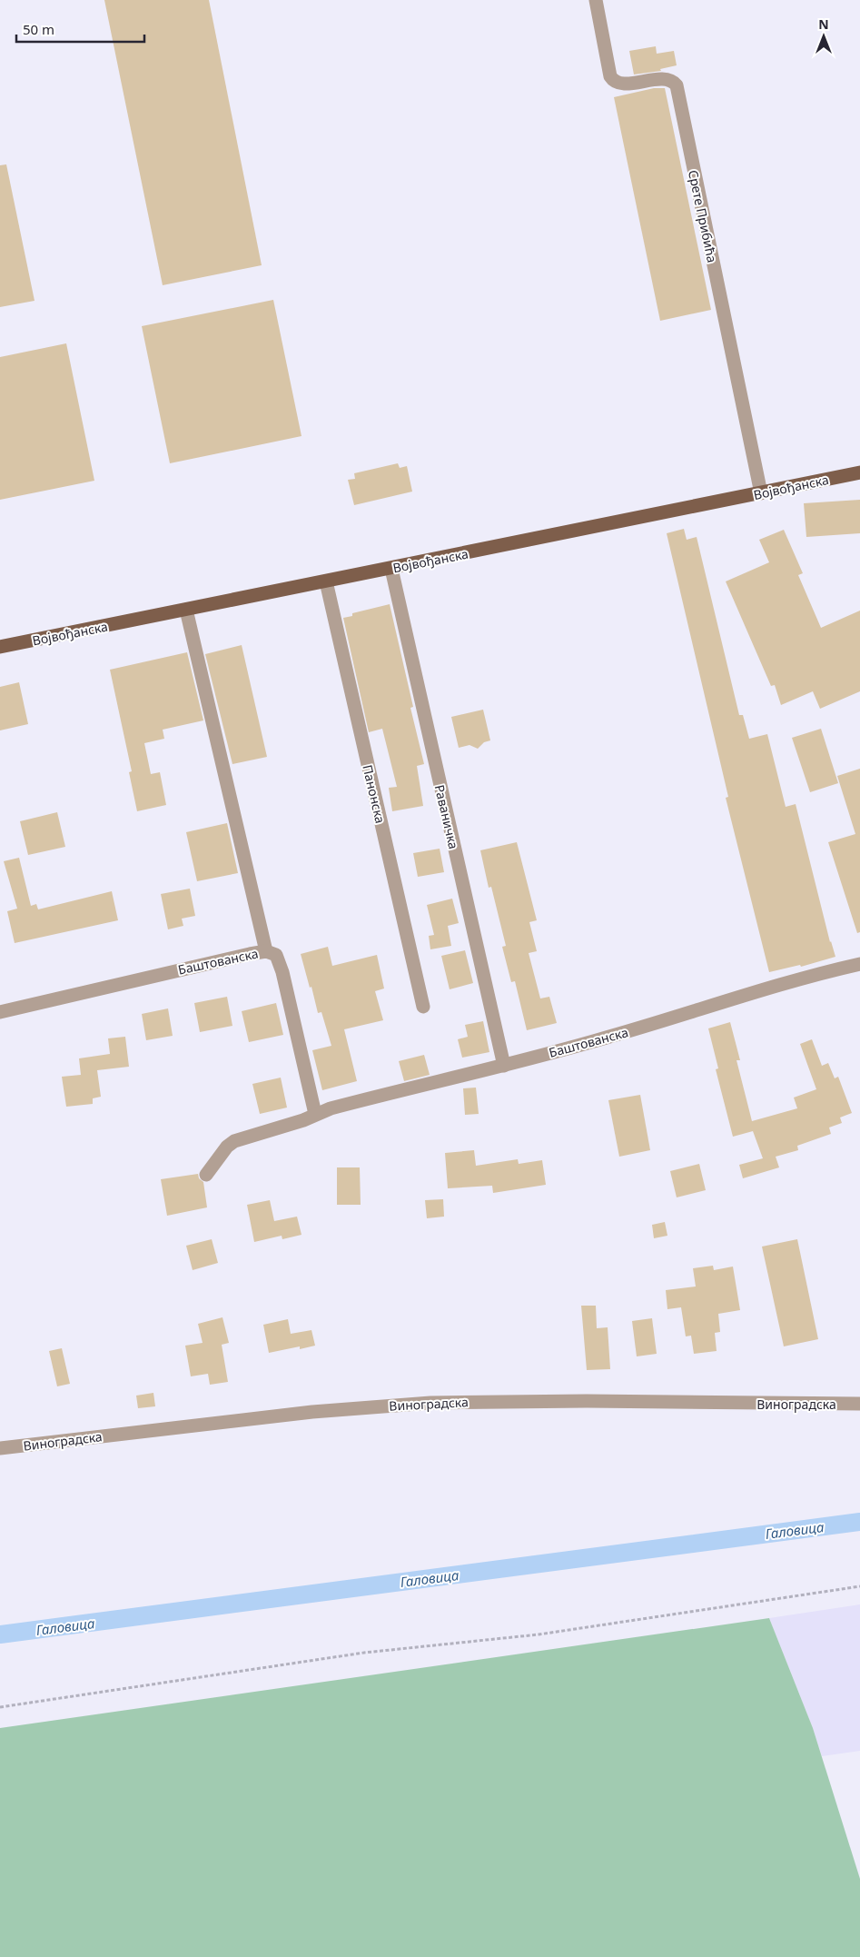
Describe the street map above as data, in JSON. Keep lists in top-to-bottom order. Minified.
{"streets":{"main road":["Војвођанска"],"street":["Срете Прибића","Панонска","Раваничка","Баштованска","Виноградска"]},"crossings":[["Срете Прибића","Војвођанска"],["Војвођанска","Панонска"],["Војвођанска","Раваничка"],["Раваничка","Баштованска"]],"water":["Галовица"],"scale_bar":"50 m","north":"top"}
